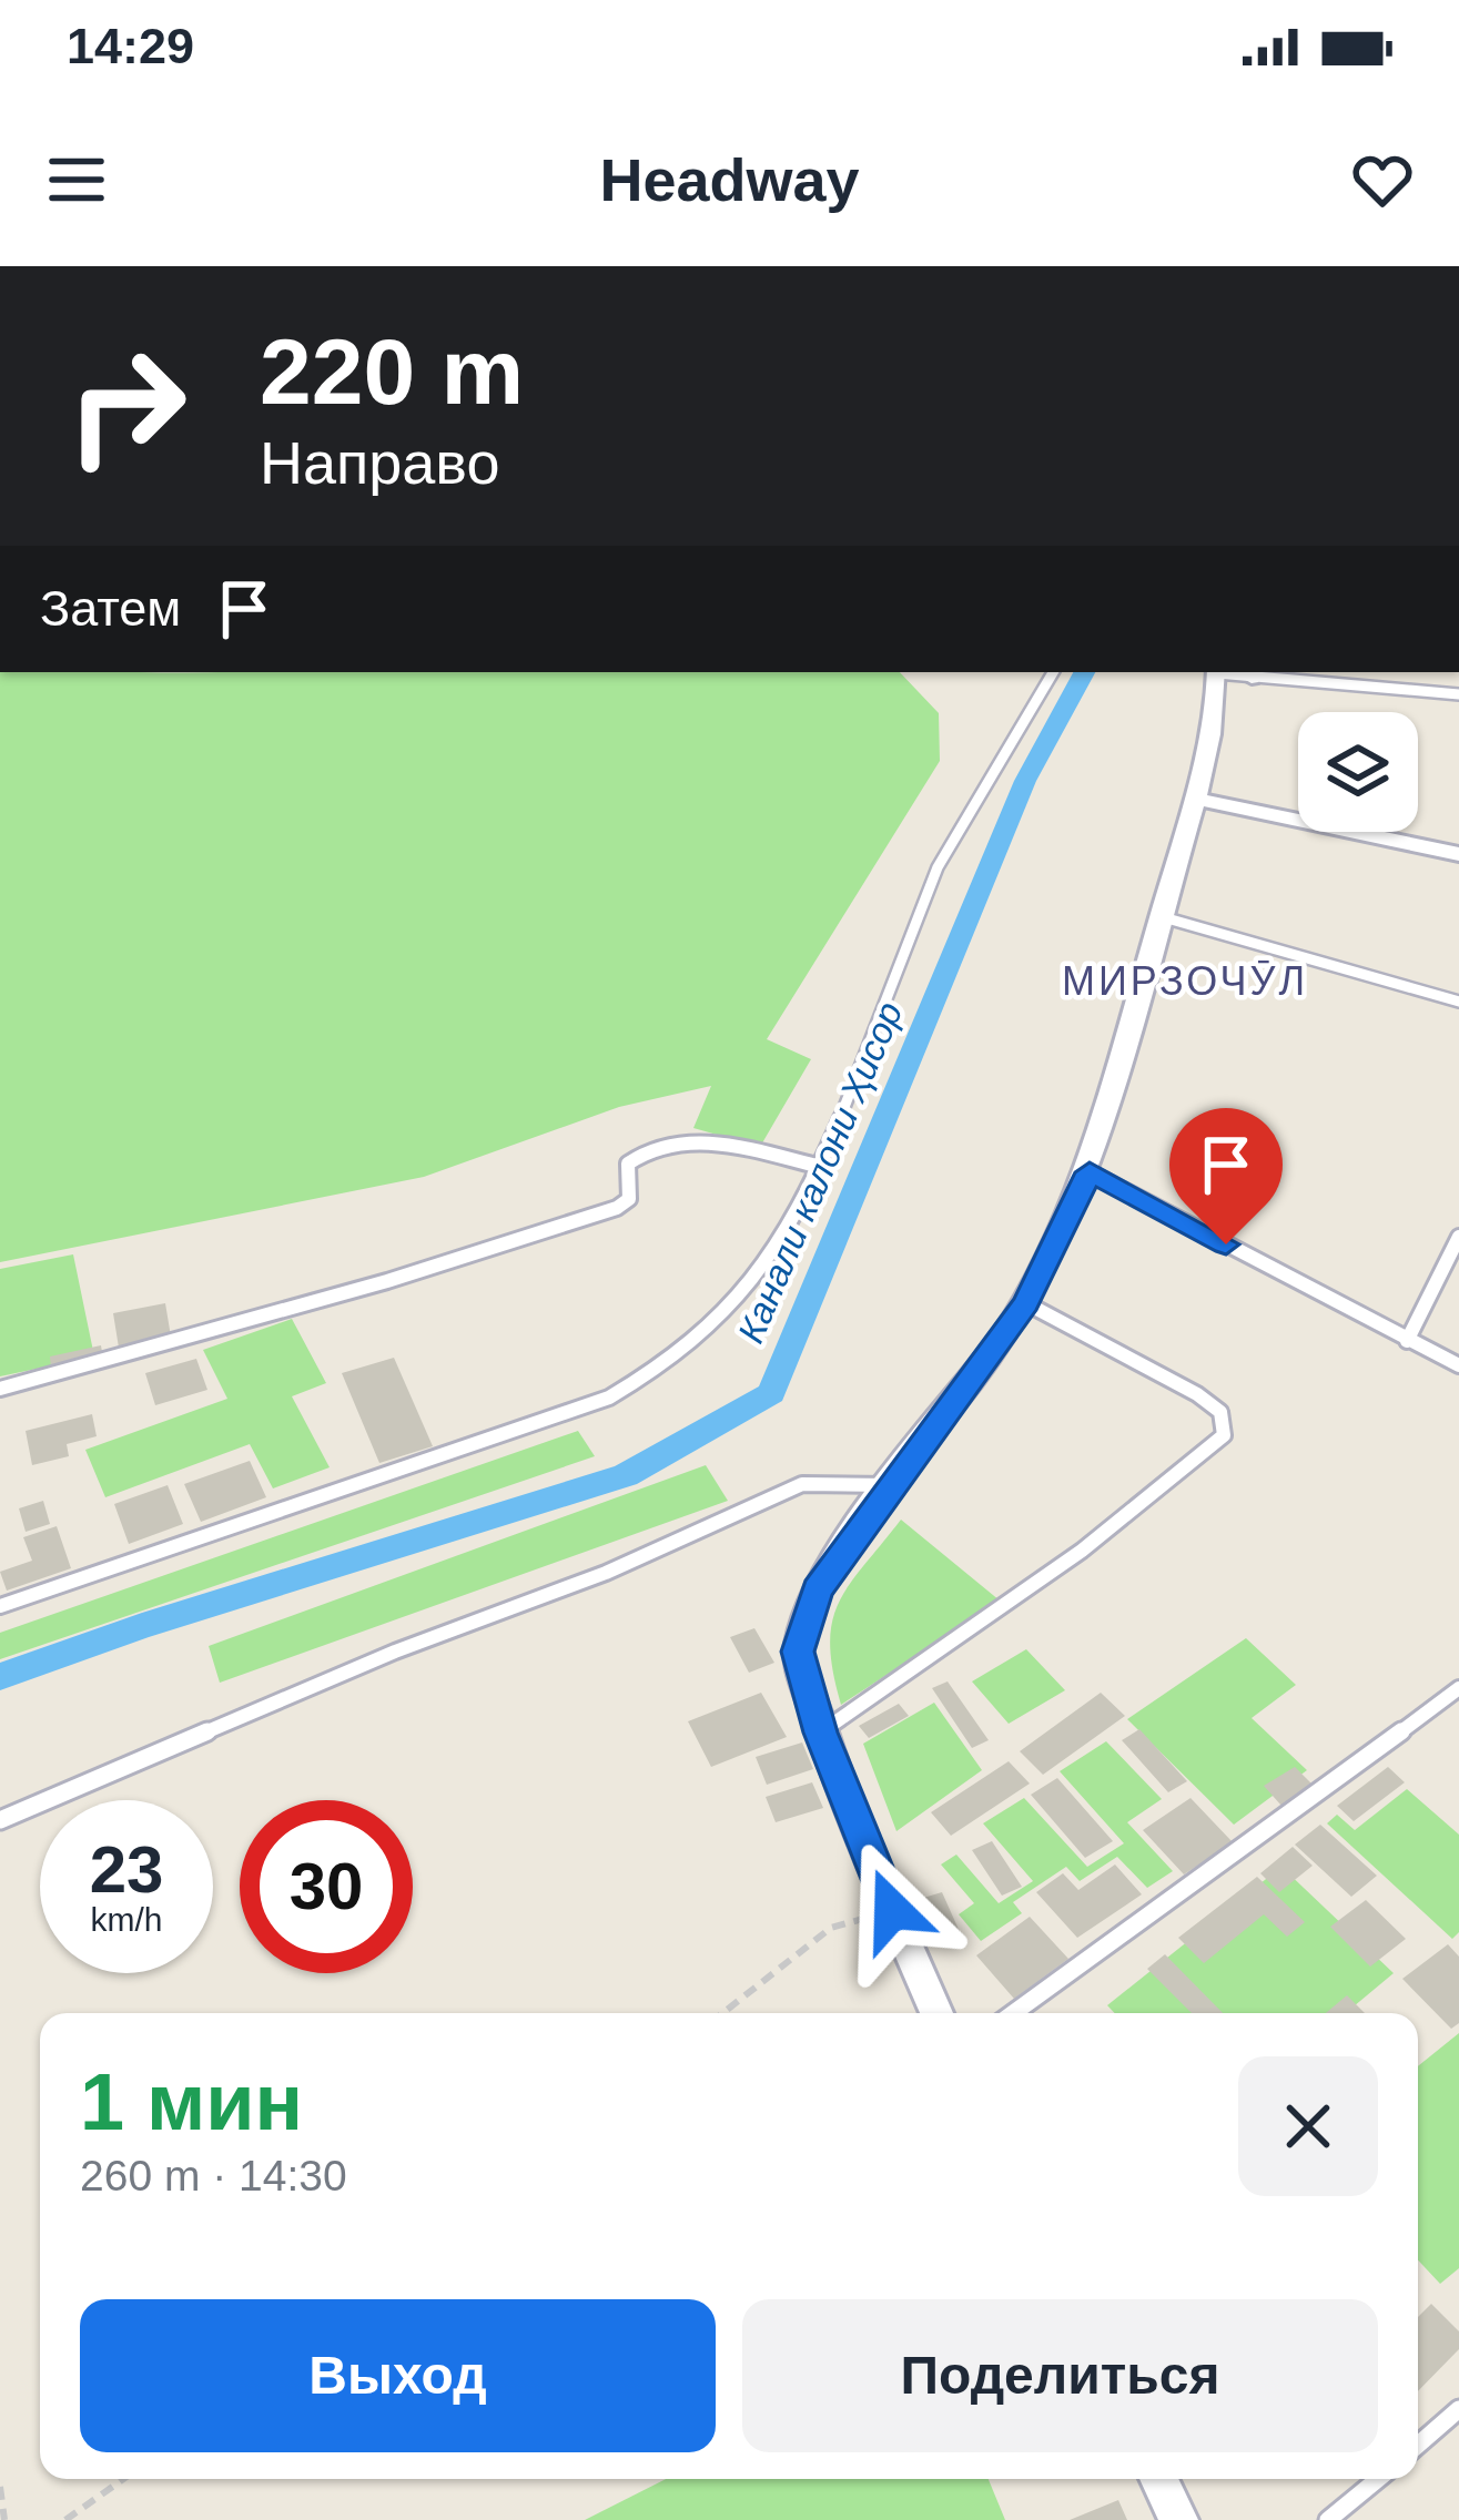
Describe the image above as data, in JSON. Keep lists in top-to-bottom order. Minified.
{"districts":["МИРЗОЧӮЛ"],"water":["Канали калони Ҳисор"],"page":{"status":"14:29","header":"Headway","turn":["220 m","Направо"],"then":"Затем","speed":"23 km/h","limit":"30","heading":["1 мин","260 m · 14:30"],"buttons":["Выход","Поделиться"]}}
